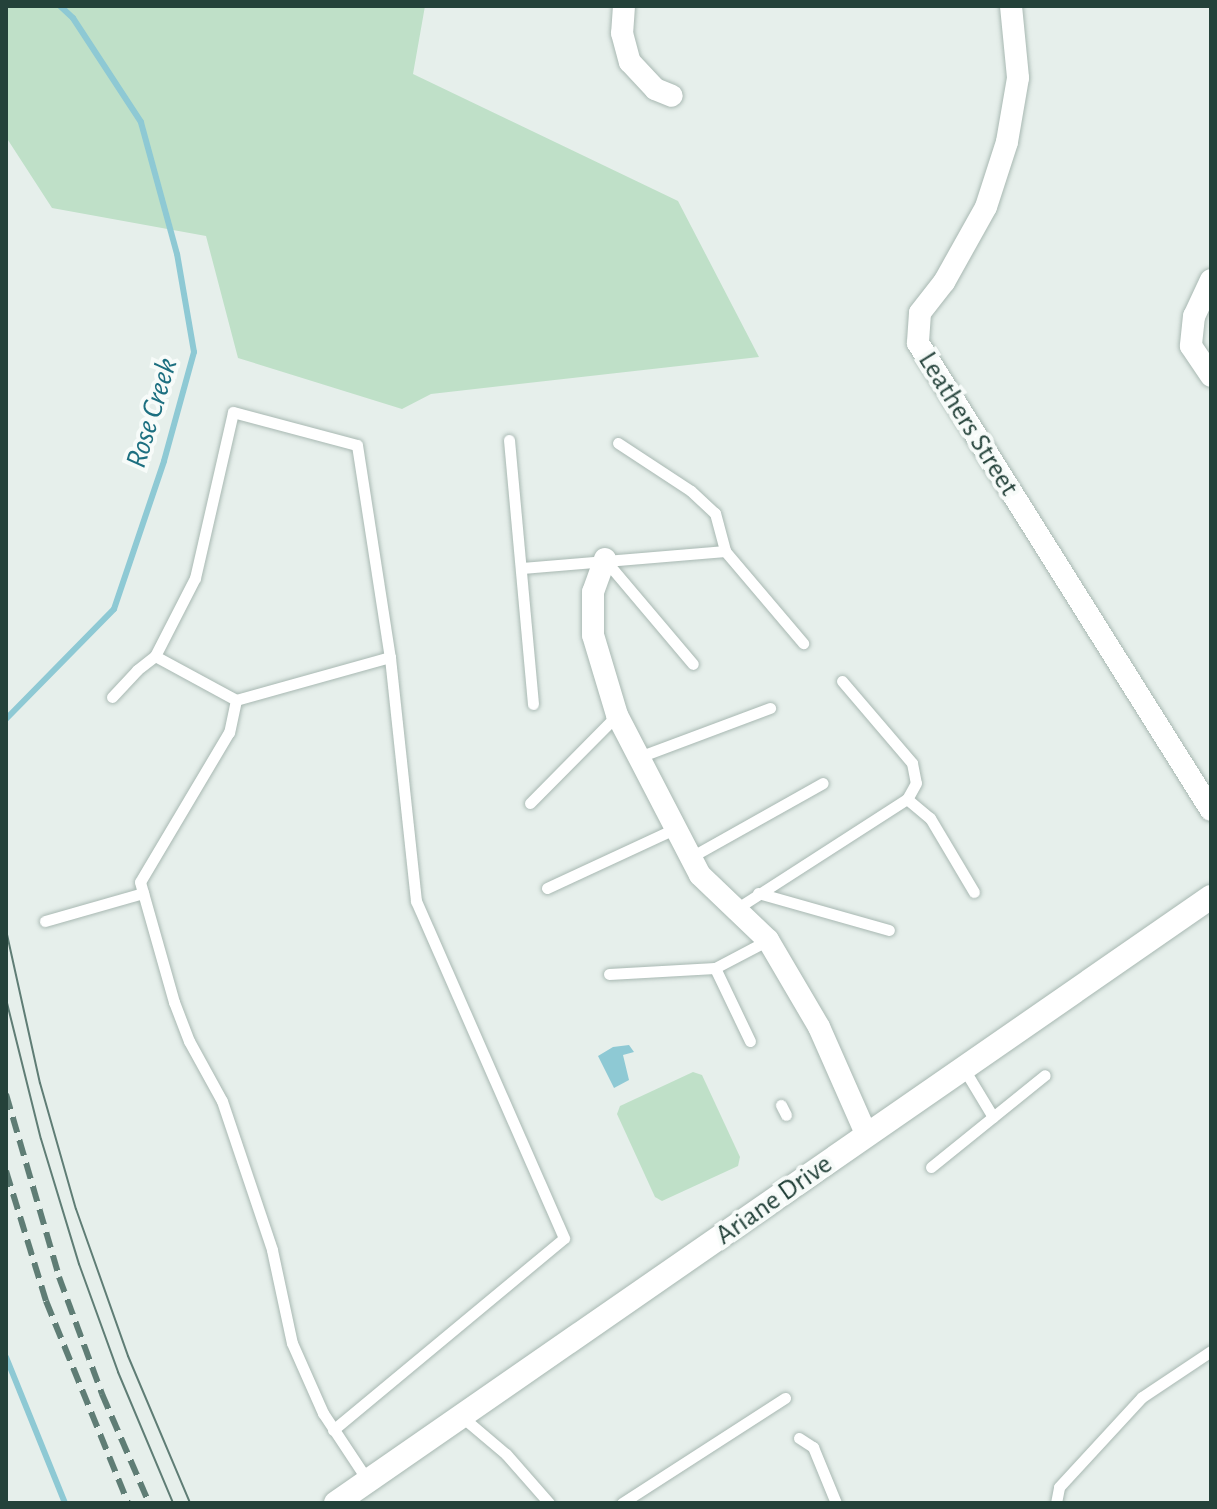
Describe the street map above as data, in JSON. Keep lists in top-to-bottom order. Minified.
{"streets":{"street":["Leathers Street","Ariane Drive"]},"water":["Rose Creek"]}
